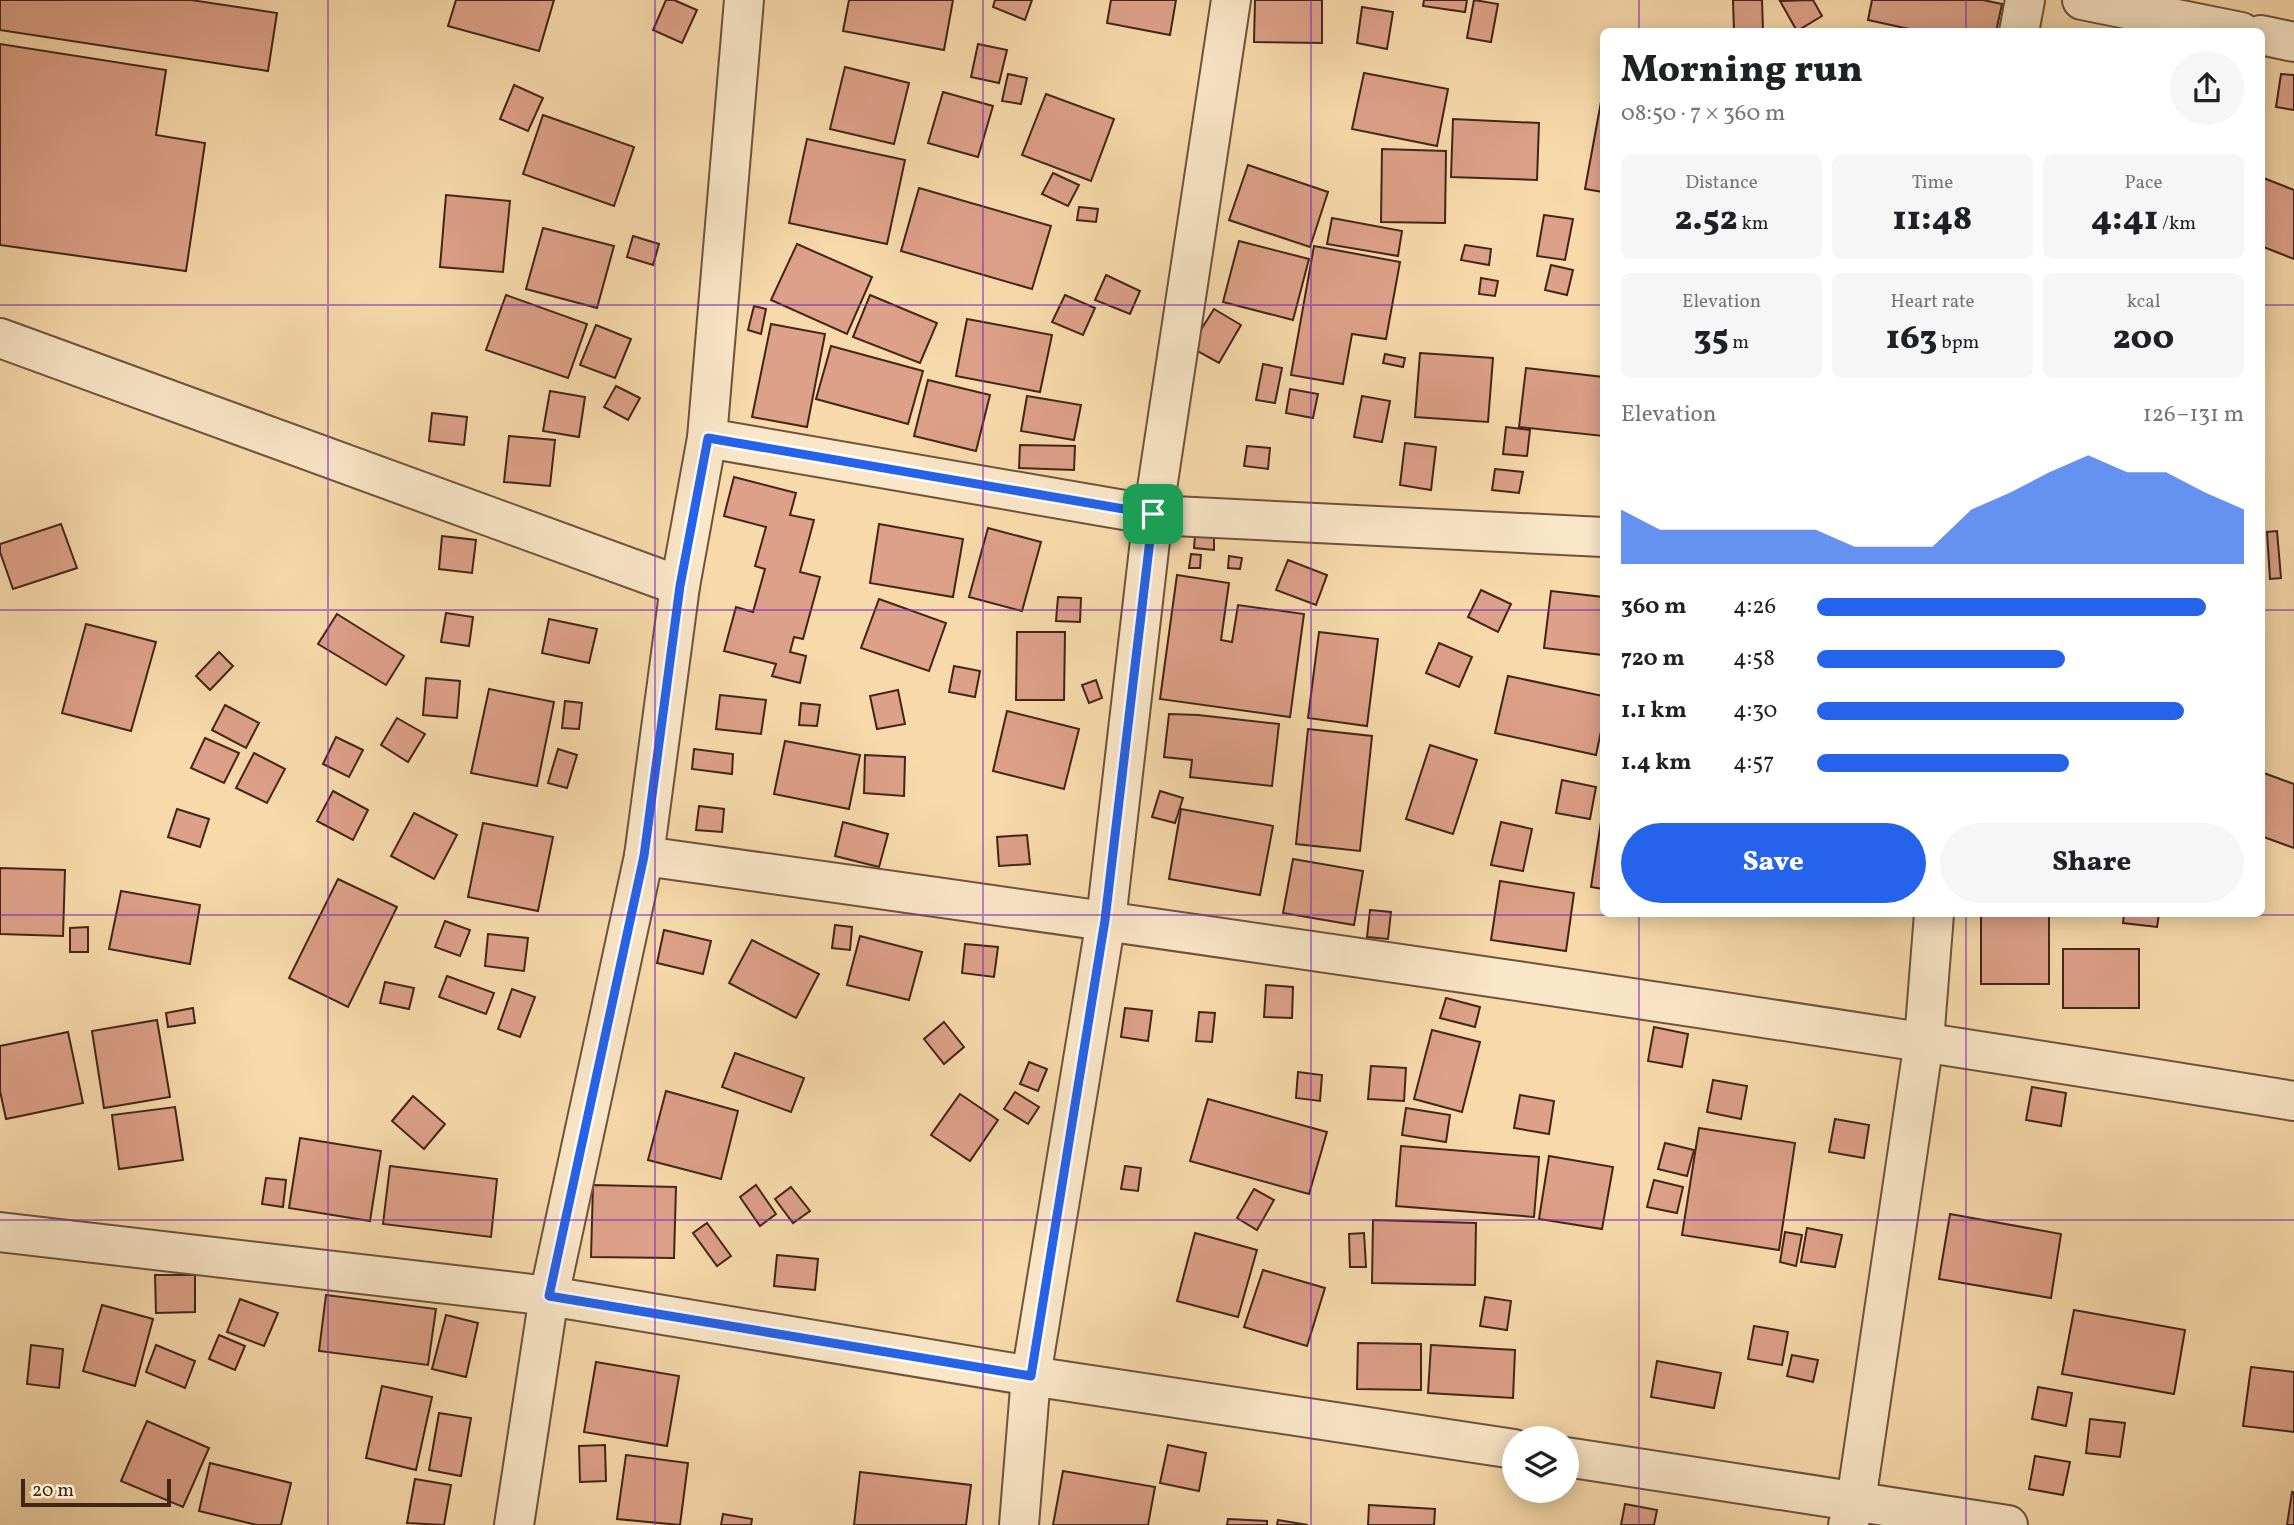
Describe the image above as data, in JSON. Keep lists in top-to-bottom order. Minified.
{"scale_bar":"20 m","page":{"heading":["Morning run","08:50 · 7 × 360 m"],"stats":[["Distance","2.52 km"],["Time","11:48"],["Pace","4:41 /km"],["Elevation","35 m"],["Heart rate","163 bpm"],["kcal","200"]],"chart":["Elevation","126–131 m"],"list":[{"name":"360 m","note":"4:26"},{"name":"720 m","note":"4:58"},{"name":"1.1 km","note":"4:30"},{"name":"1.4 km","note":"4:57"}],"buttons":["Save","Share"],"scale":"20 m"}}
